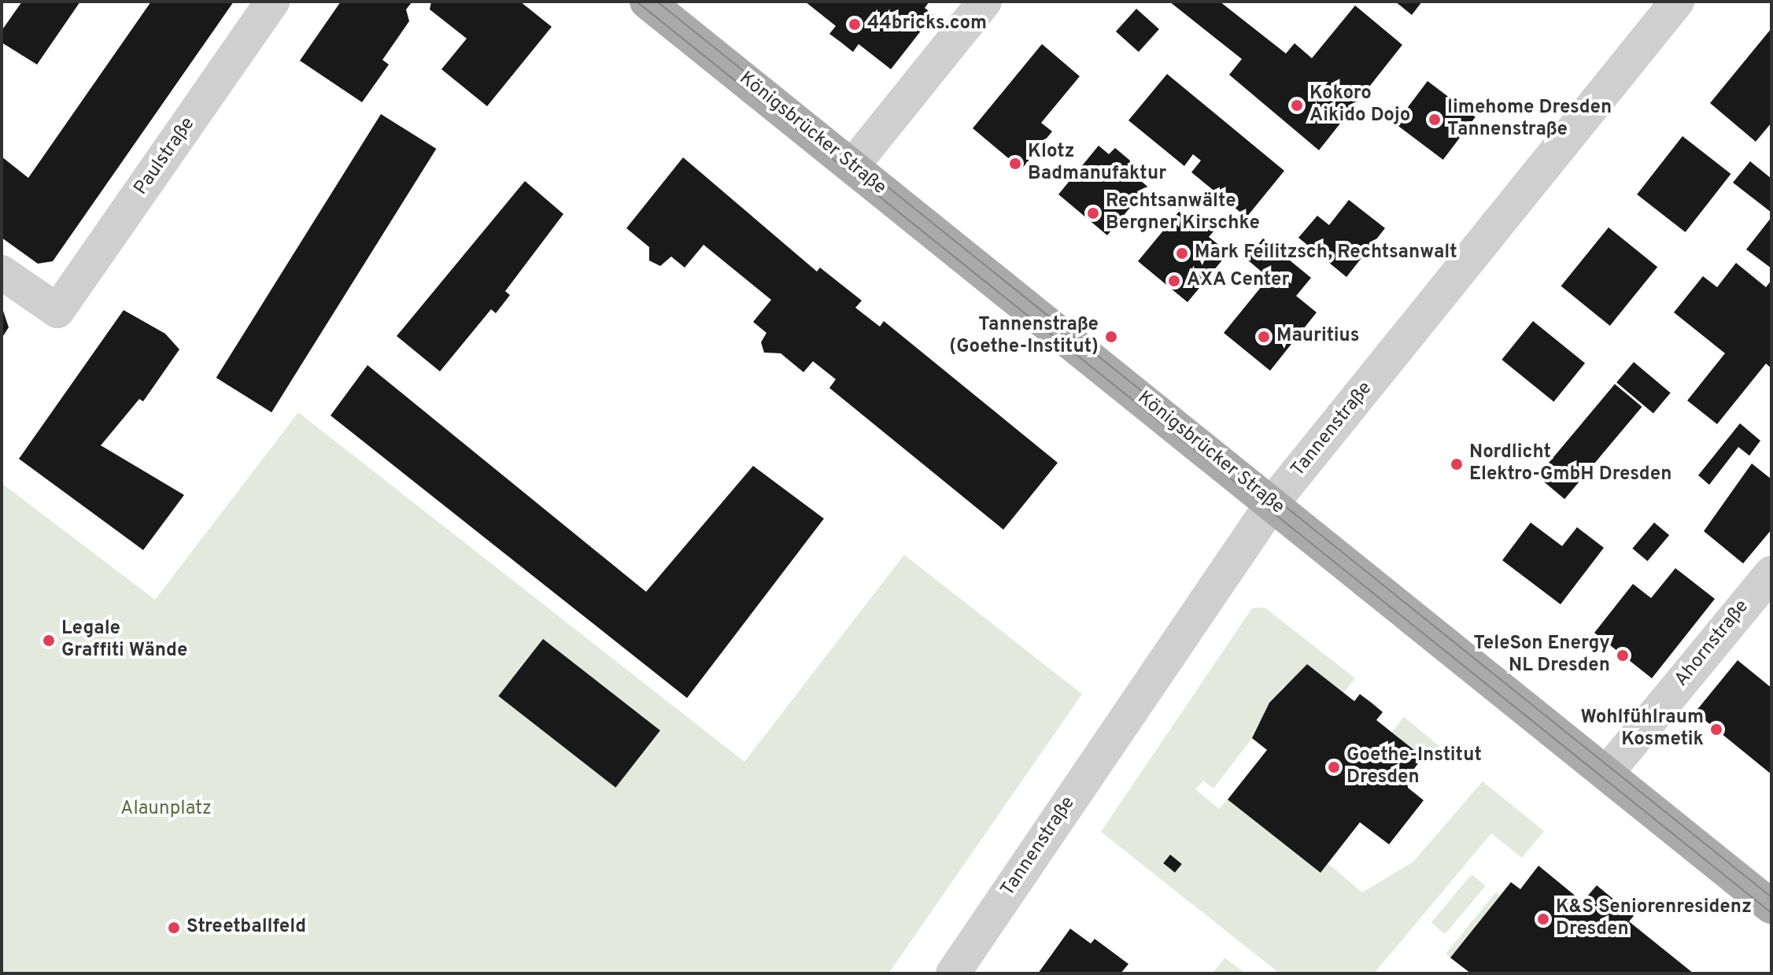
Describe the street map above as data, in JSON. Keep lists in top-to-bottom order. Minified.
{"streets":{"main road":["Königsbrücker Straße"],"street":["Paulstraße","Tannenstraße","Ahornstraße"]},"crossings":[["Königsbrücker Straße","Tannenstraße"],["Königsbrücker Straße","Ahornstraße"]],"parks":["Alaunplatz"],"places":["44bricks.com","Kokoro Aikido Dojo","limehome Dresden Tannenstraße","Klotz Badmanufaktur","Rechtsanwälte Bergner Kirschke","Mark Feilitzsch, Rechtsanwalt","AXA Center","Tannenstraße (Goethe-Institut)","Mauritius","Nordlicht Elektro-GmbH Dresden","Legale Graffiti Wände","TeleSon Energy NL Dresden","Wohlfühlraum Kosmetik","Goethe-Institut Dresden","K&S Seniorenresidenz Dresden","Streetballfeld"]}
